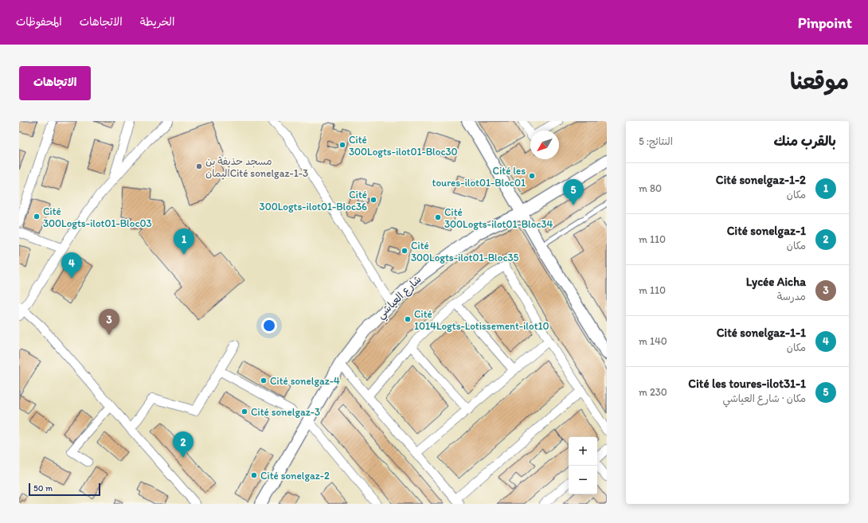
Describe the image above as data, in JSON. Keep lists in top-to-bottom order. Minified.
{"streets":{"street":["شارع العياشي"]},"places":["Cité 300Logts-ilot01-Bloc30","مسجد حذيفة بن اليمانCité sonelgaz-1-3","Cité les toures-ilot01-Bloc01","Cité 300Logts-ilot01-Bloc36","Cité 300Logts-ilot01-Bloc03","Cité 300Logts-ilot01-Bloc34","Cité 300Logts-ilot01-Bloc35","Cité 1014Logts-Lotissement-ilot10","Cité sonelgaz-4","Cité sonelgaz-3","Cité sonelgaz-2"],"scale_bar":"50 m","north":"bottom left","page":{"header":"Pinpoint","nav":["الخريطة","الاتجاهات","المحفوظات"],"title":"موقعنا","buttons":"الاتجاهات","heading":["بالقرب منك","النتائج: 5"],"list":[{"mark":"1","name":"Cité sonelgaz-1-2","note":"مكان","value":"80 m"},{"mark":"2","name":"Cité sonelgaz-1","note":"مكان","value":"110 m"},{"mark":"3","name":"Lycée Aicha","note":"مدرسة","value":"110 m"},{"mark":"4","name":"Cité sonelgaz-1-1","note":"مكان","value":"140 m"},{"mark":"5","name":"Cité les toures-ilot31-1","note":"مكان · شارع العياشي","value":"230 m"}],"pins":["5","1","4","3","2"],"map_buttons":["+","−"],"scale":"50 m"}}
